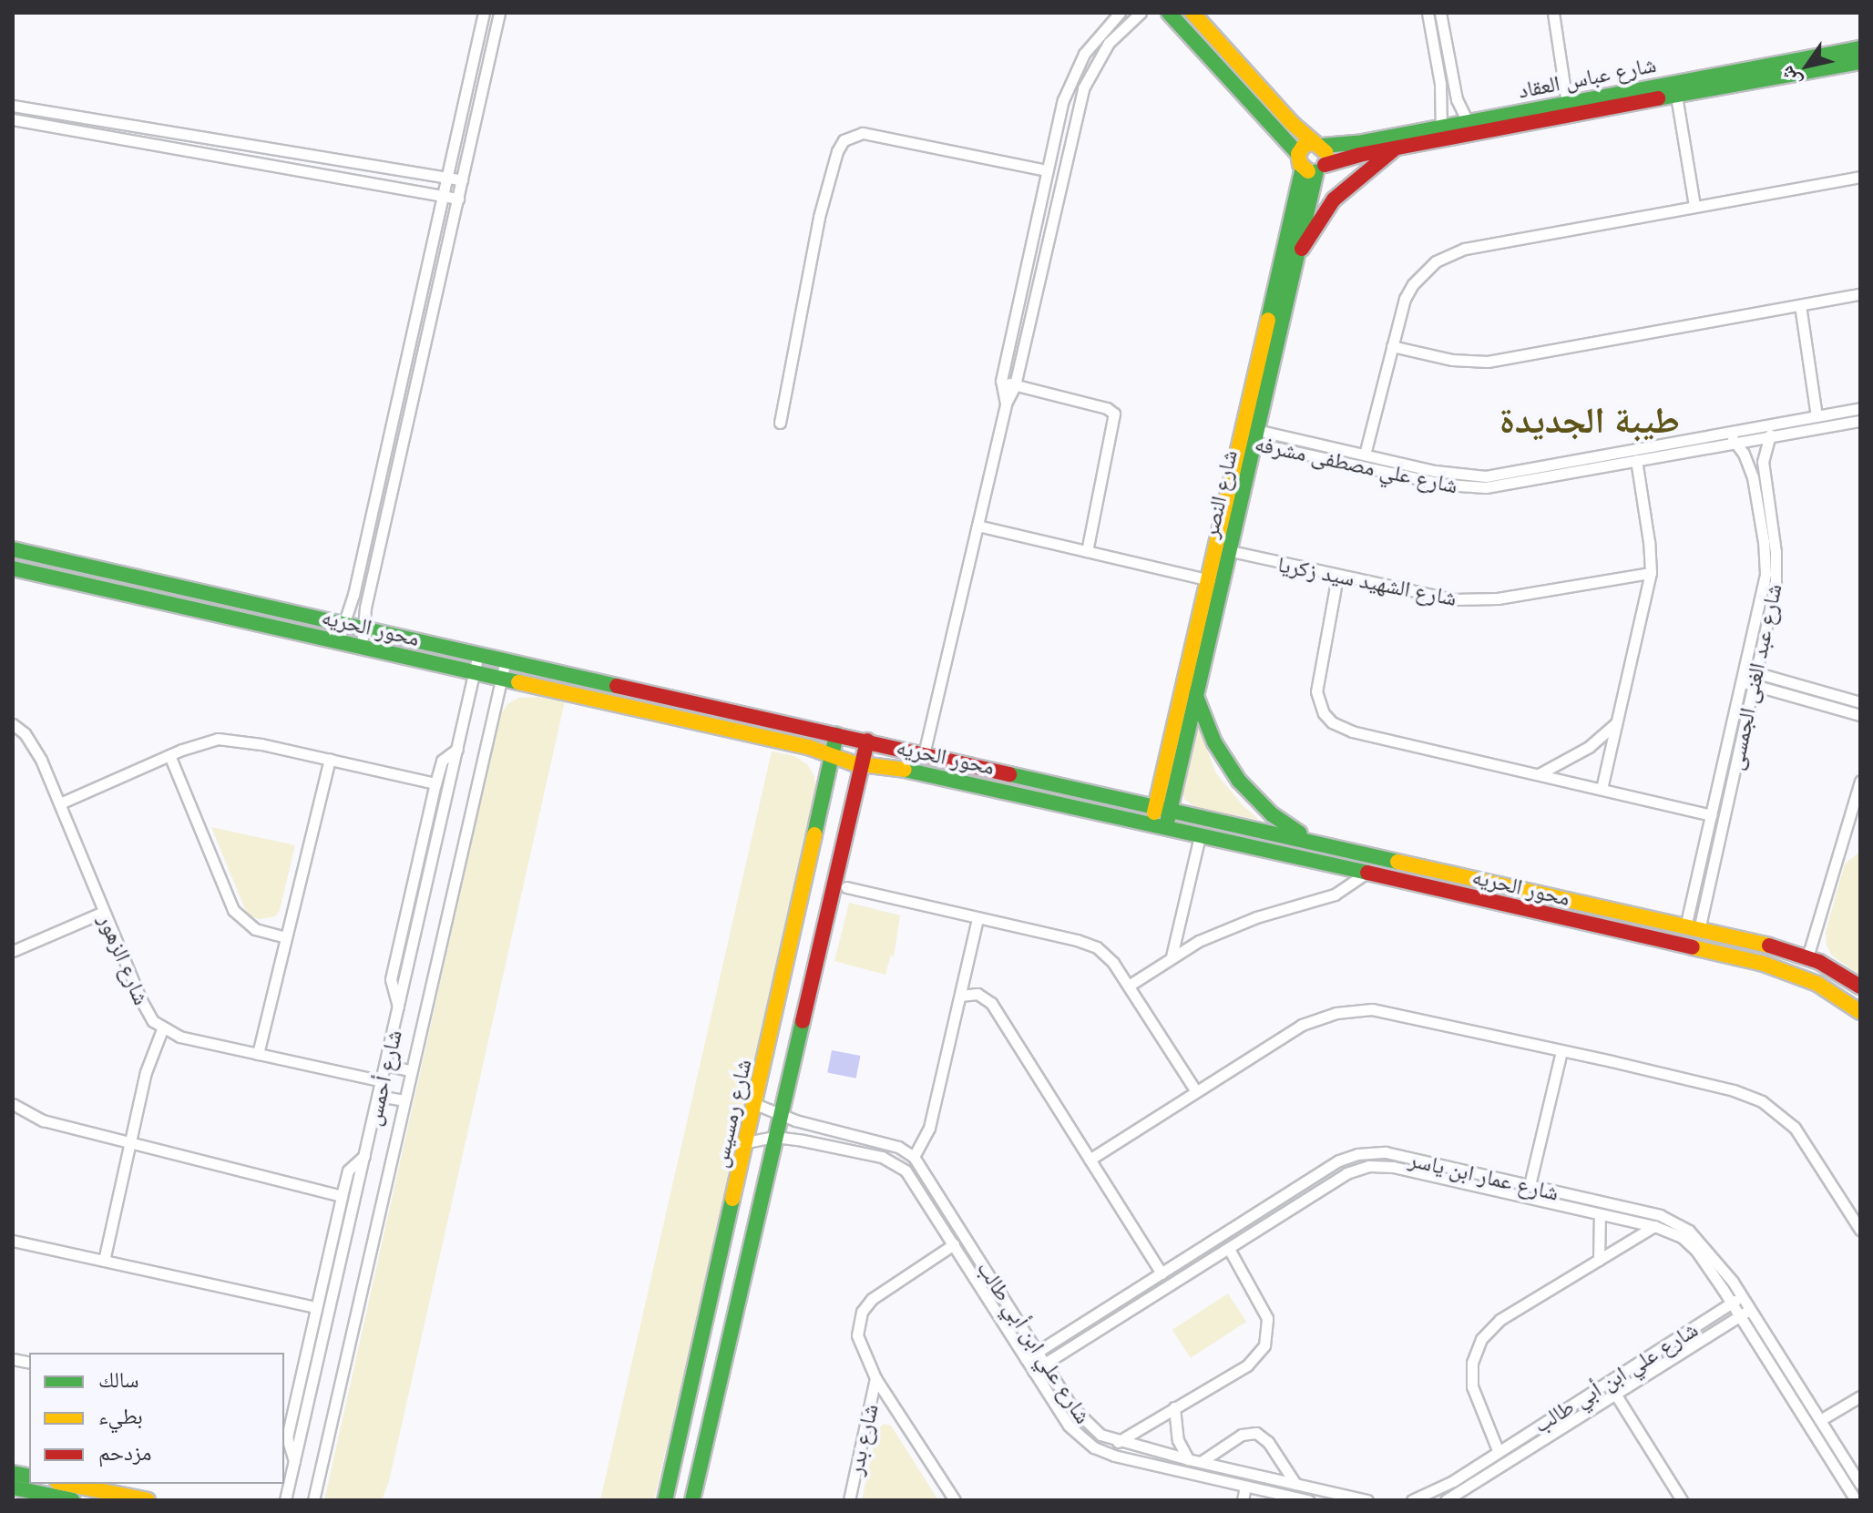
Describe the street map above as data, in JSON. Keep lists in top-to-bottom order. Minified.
{"streets":{"main road":["شارع عباس العقاد","شارع النصر","محور الحريه","شارع رمسيس"],"street":["شارع علي مصطفى مشرفه","شارع الشهيد سيد زكريا","شارع عبد الغنى الجمسى","شارع الزهور","شارع أحمس","شارع عمار ابن ياسر","شارع علي ابن أبي طالب","شارع بدر"]},"crossings":[["شارع عباس العقاد","شارع النصر"],["شارع علي مصطفى مشرفه","شارع النصر"],["شارع علي مصطفى مشرفه","شارع عبد الغنى الجمسى"],["شارع النصر","شارع الشهيد سيد زكريا"],["شارع النصر","محور الحريه"],["محور الحريه","شارع عبد الغنى الجمسى"],["محور الحريه","شارع أحمس"],["محور الحريه","شارع رمسيس"],["شارع الزهور","شارع أحمس"],["شارع رمسيس","شارع علي ابن أبي طالب"],["شارع عمار ابن ياسر","شارع علي ابن أبي طالب"]],"districts":["طيبة الجديدة"],"legend":["سالك","بطيء","مزدحم"],"north":"bottom left"}
